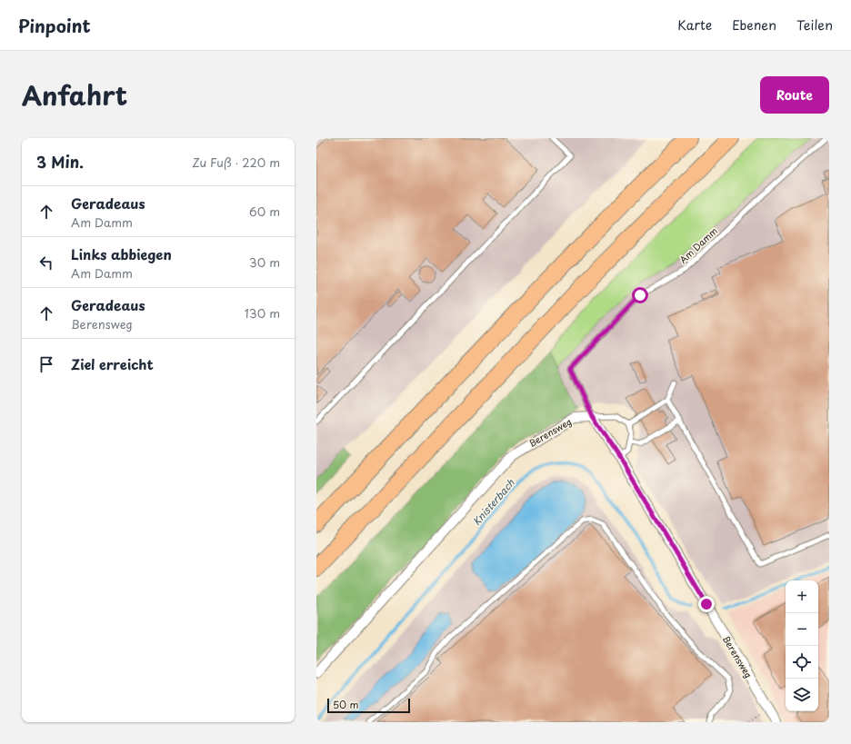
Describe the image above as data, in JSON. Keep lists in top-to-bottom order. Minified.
{"streets":{"street":["Berensweg"],"lane":["Am Damm"]},"crossings":[["Am Damm","Berensweg"]],"water":["Knisterbach"],"scale_bar":"50 m","page":{"header":"Pinpoint","nav":["Karte","Ebenen","Teilen"],"title":"Anfahrt","buttons":"Route","heading":["3 Min.","Zu Fuß · 220 m"],"list":[["Geradeaus","Am Damm","60 m"],["Links abbiegen","Am Damm","30 m"],["Geradeaus","Berensweg","130 m"],"Ziel erreicht"],"map_buttons":["+","−"],"scale":"50 m"}}
